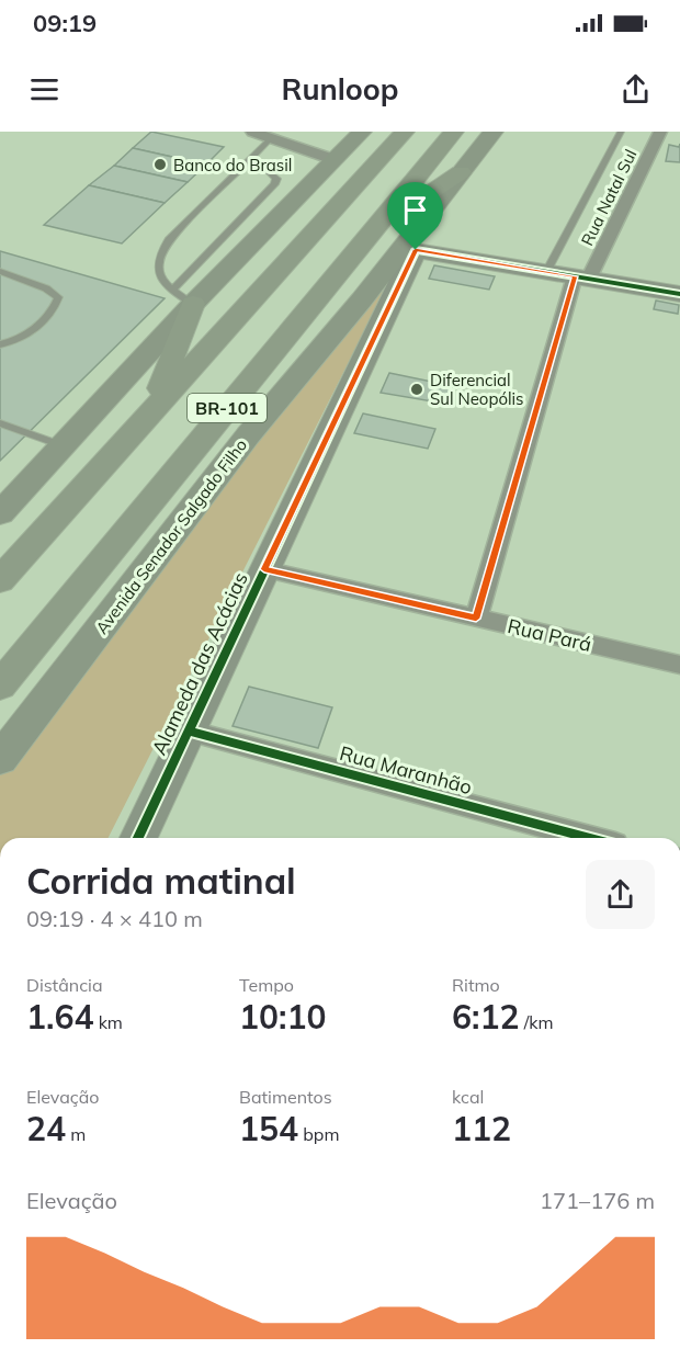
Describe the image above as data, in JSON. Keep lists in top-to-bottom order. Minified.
{"streets":{"highway":["BR-101","Avenida Senador Salgado Filho"],"street":["Rua Natal Sul","Rua Pará","Alameda das Acácias","Rua Maranhão"]},"crossings":[["Rua Natal Sul","Rua Pará"],["Rua Pará","Alameda das Acácias"],["Alameda das Acácias","Rua Maranhão"]],"places":["Banco do Brasil","Diferencial Sul Neopólis"],"page":{"status":"09:19","header":"Runloop","heading":["Corrida matinal","09:19 · 4 × 410 m"],"stats":[["Distância","1.64 km"],["Tempo","10:10"],["Ritmo","6:12 /km"],["Elevação","24 m"],["Batimentos","154 bpm"],["kcal","112"]],"chart":["Elevação","171–176 m"]}}
